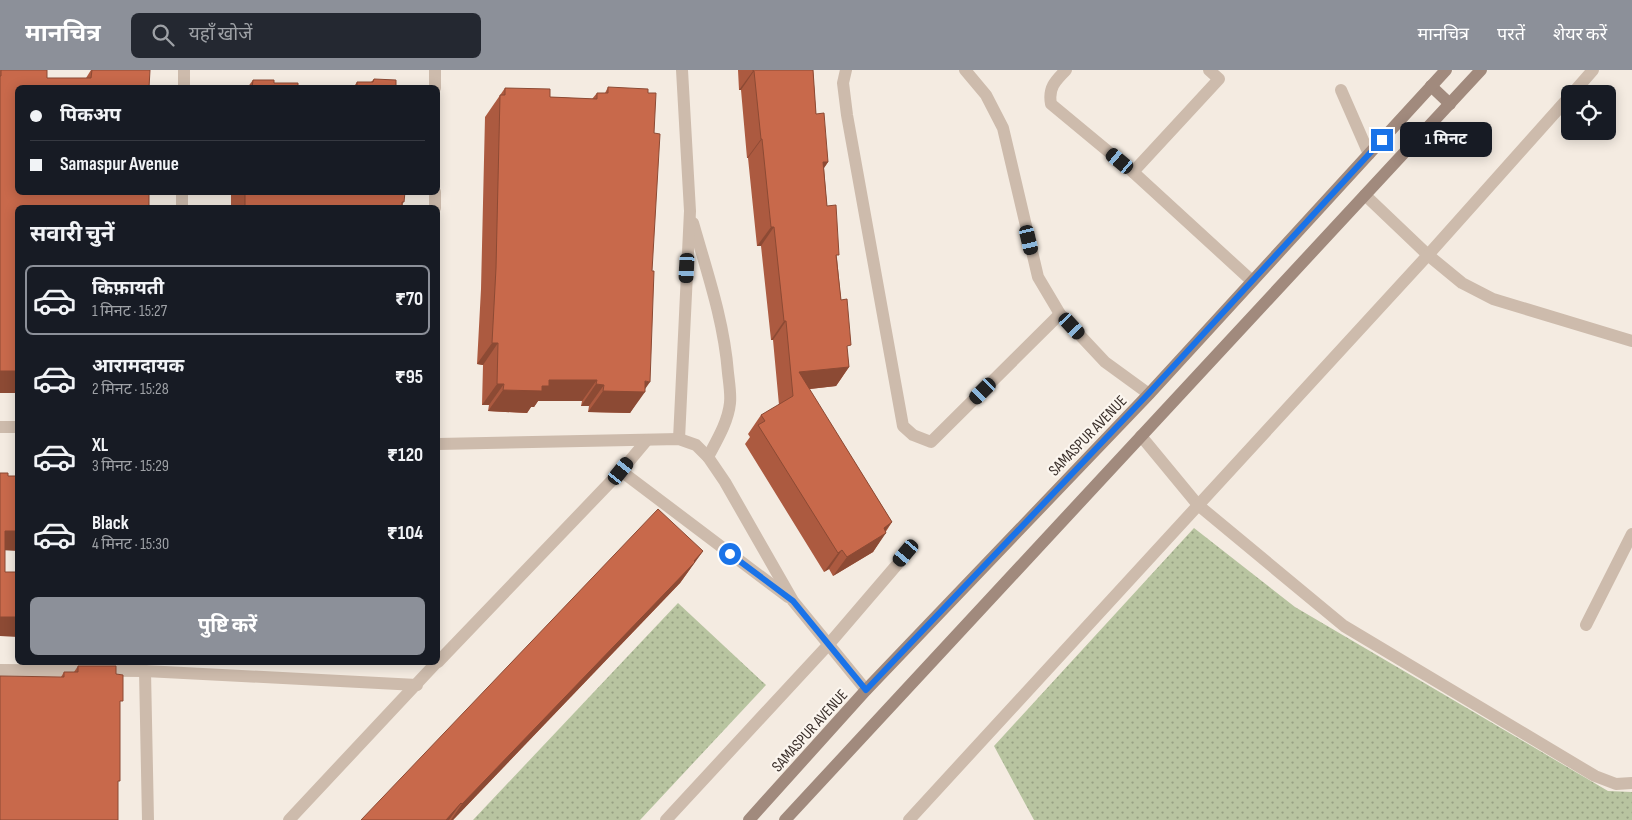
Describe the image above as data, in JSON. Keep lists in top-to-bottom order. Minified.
{"streets":{"main road":["SAMASPUR AVENUE"]},"page":{"header":"मानचित्र","search":"यहाँ खोजें","nav":["मानचित्र","परतें","शेयर करें"],"banner":["पिकअप","Samaspur Avenue"],"bubble":"1 मिनट","heading":"सवारी चुनें","list":[{"name":"किफ़ायती","note":"1 मिनट · 15:27","value":"₹70"},{"name":"आरामदायक","note":"2 मिनट · 15:28","value":"₹95"},{"name":"XL","note":"3 मिनट · 15:29","value":"₹120"},{"name":"Black","note":"4 मिनट · 15:30","value":"₹104"}],"buttons":"पुष्टि करें"}}
